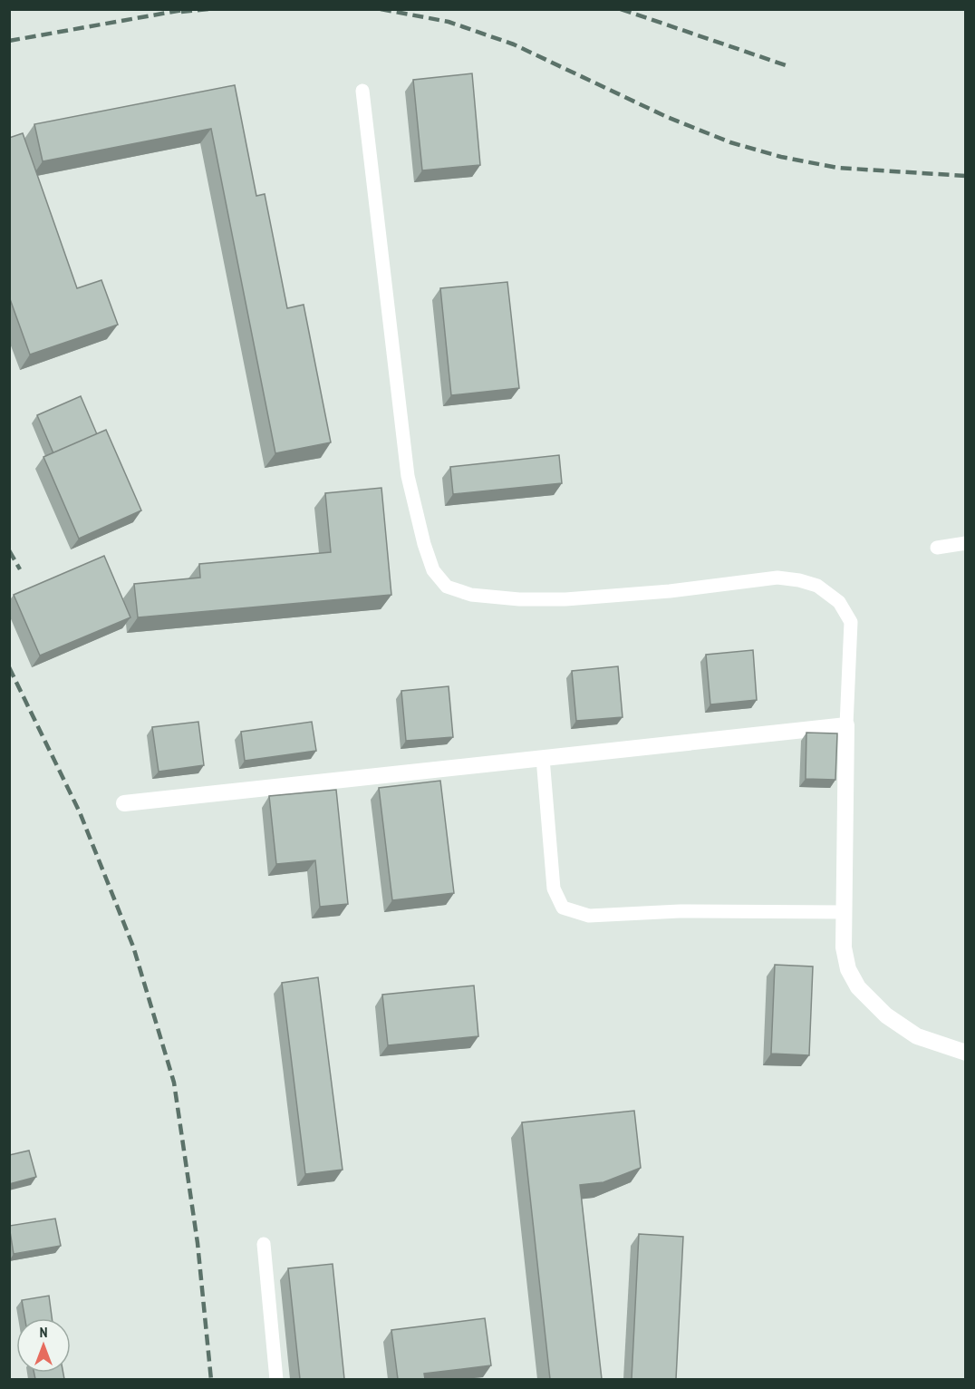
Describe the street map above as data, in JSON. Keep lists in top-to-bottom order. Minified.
{"north":"top"}
